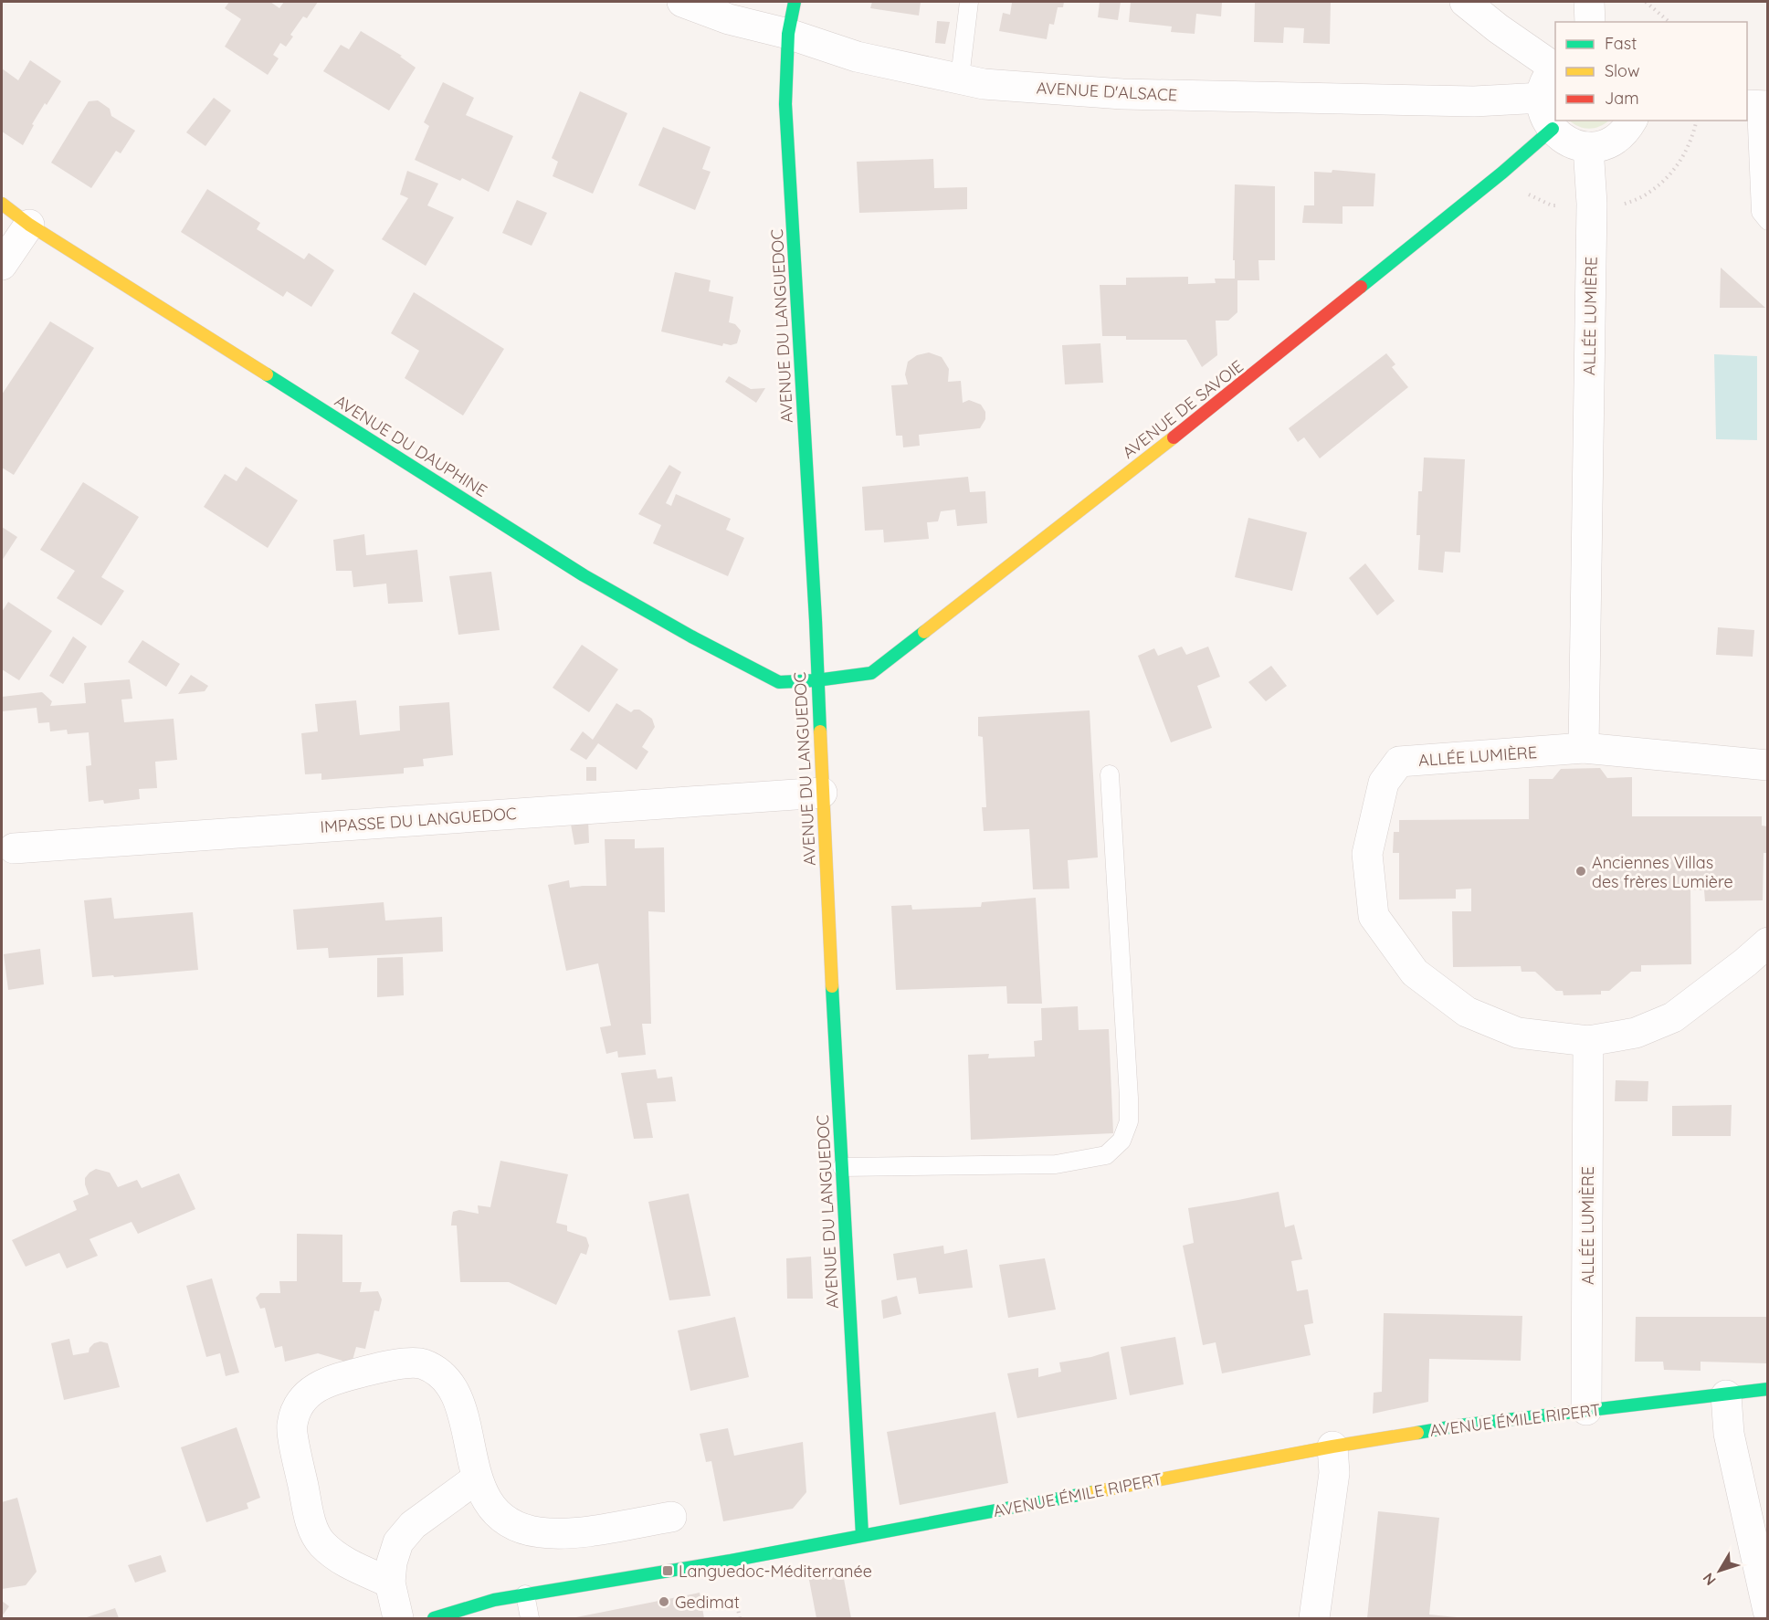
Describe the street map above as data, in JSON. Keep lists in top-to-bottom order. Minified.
{"streets":{"street":["AVENUE D'ALSACE","ALLÉE LUMIÈRE","AVENUE DU LANGUEDOC","AVENUE DE SAVOIE","AVENUE DU DAUPHINE","IMPASSE DU LANGUEDOC","AVENUE ÉMILE RIPERT"]},"crossings":[["AVENUE D'ALSACE","AVENUE DU LANGUEDOC"],["ALLÉE LUMIÈRE","AVENUE ÉMILE RIPERT"],["AVENUE DU LANGUEDOC","AVENUE DE SAVOIE"],["AVENUE DU LANGUEDOC","AVENUE DU DAUPHINE"],["AVENUE DU LANGUEDOC","IMPASSE DU LANGUEDOC"],["AVENUE DU LANGUEDOC","AVENUE ÉMILE RIPERT"],["AVENUE DE SAVOIE","AVENUE DU DAUPHINE"]],"places":{"other":["Anciennes Villas des frères Lumière","Gedimat"],"transit":["Languedoc-Méditerranée"]},"legend":["Fast","Slow","Jam"],"north":"bottom left"}
